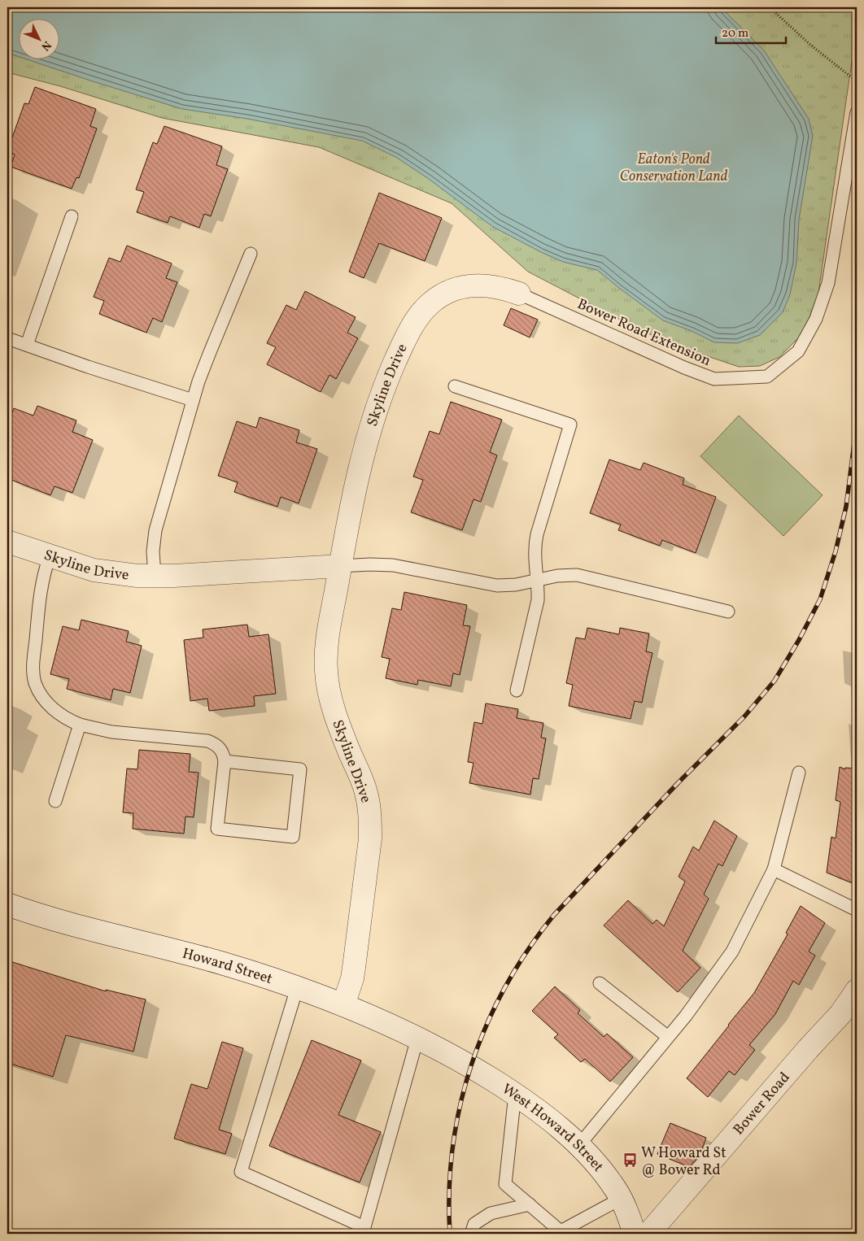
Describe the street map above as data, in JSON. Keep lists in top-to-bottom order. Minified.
{"streets":{"street":["Skyline Drive","Howard Street","Bower Road","West Howard Street"],"lane":["Bower Road Extension"]},"crossings":[["Bower Road Extension","Skyline Drive"],["Skyline Drive","Howard Street"],["Howard Street","West Howard Street"]],"parks":["Eaton's Pond Conservation Land"],"places":{"bus stop":["W Howard St @ Bower Rd"]},"scale_bar":"20 m","north":"bottom right"}
